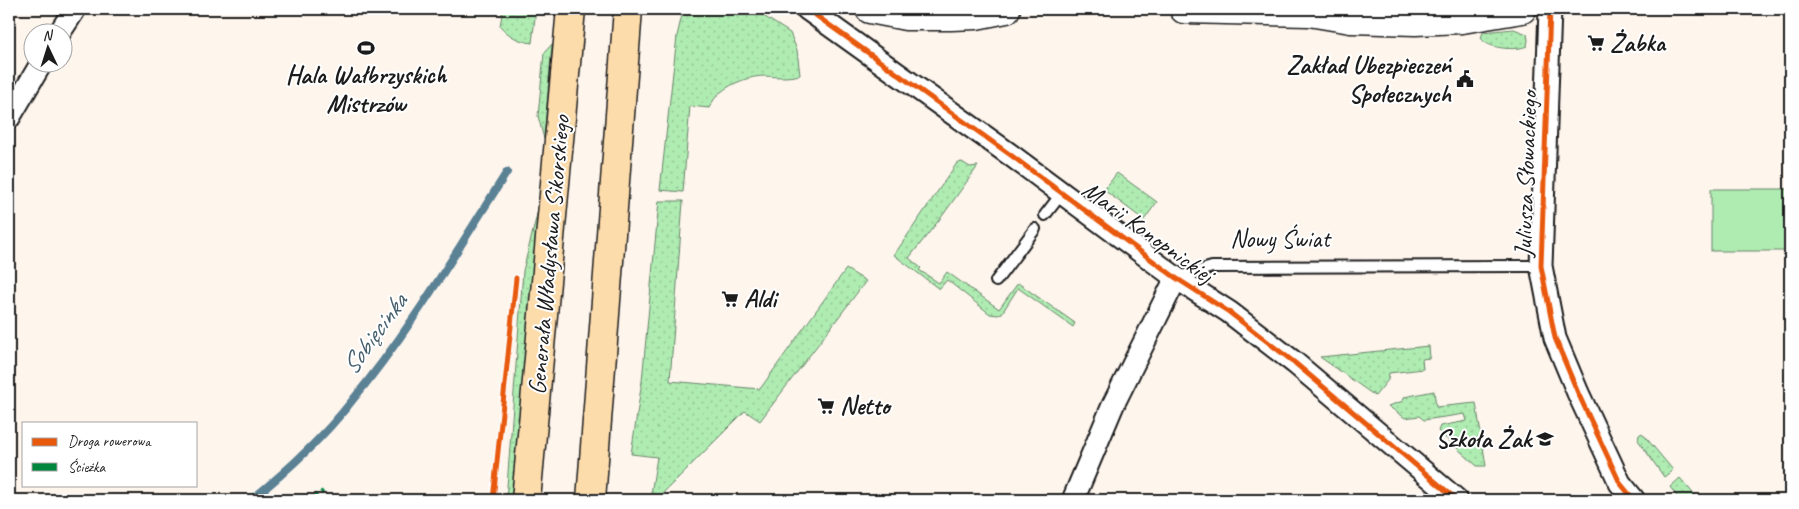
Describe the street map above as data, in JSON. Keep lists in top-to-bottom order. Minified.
{"streets":{"main road":["Generała Władysława Sikorskiego"],"street":["Juliusza Słowackiego","Marii Konopnickiej"],"lane":["Nowy Świat"]},"crossings":[["Juliusza Słowackiego","Nowy Świat"],["Marii Konopnickiej","Nowy Świat"]],"water":["Sobięcinka"],"places":{"supermarket":["Żabka","Aldi","Netto"],"sports":["Hala Wałbrzyskich Mistrzów"],"public building":["Zakład Ubezpieczeń Społecznych"],"school or university":["Szkoła Żak"]},"legend":["Droga rowerowa","Ścieżka"],"north":"top"}
